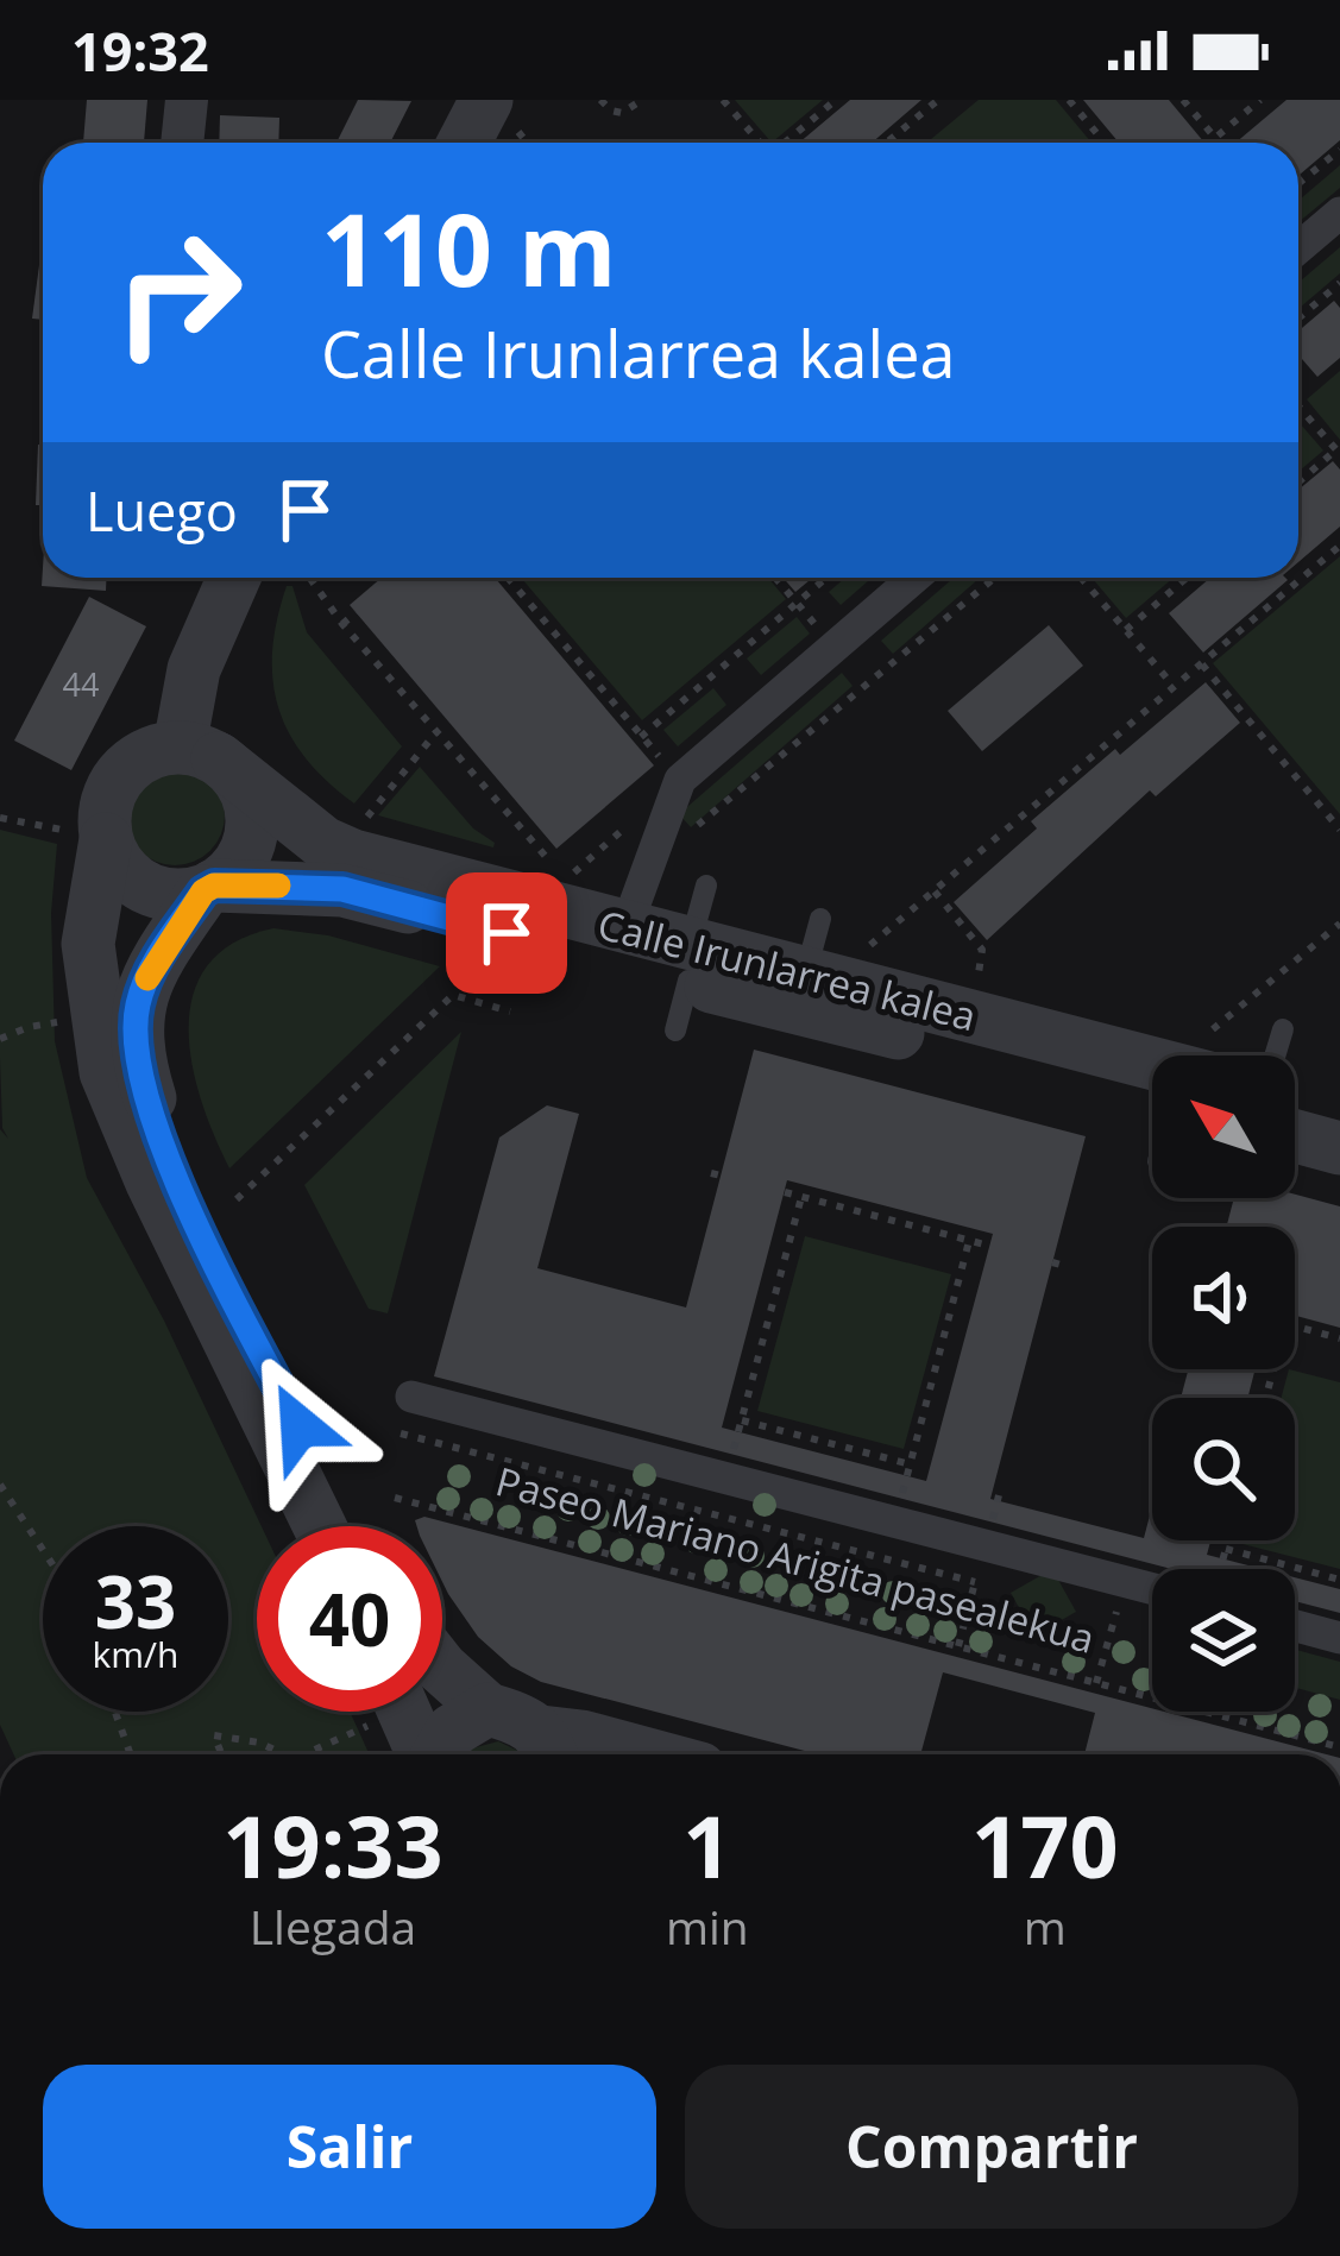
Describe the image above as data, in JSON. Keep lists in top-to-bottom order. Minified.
{"streets":{"street":["Calle Irunlarrea kalea","Paseo Mariano Arigita pasealekua"]},"house_numbers":["44"],"north":"top left","page":{"status":"19:32","turn":["110 m","Calle Irunlarrea kalea"],"then":"Luego","speed":"33 km/h","limit":"40","eta":["19:33","Llegada","1","min","170","m"],"buttons":["Salir","Compartir"]}}
